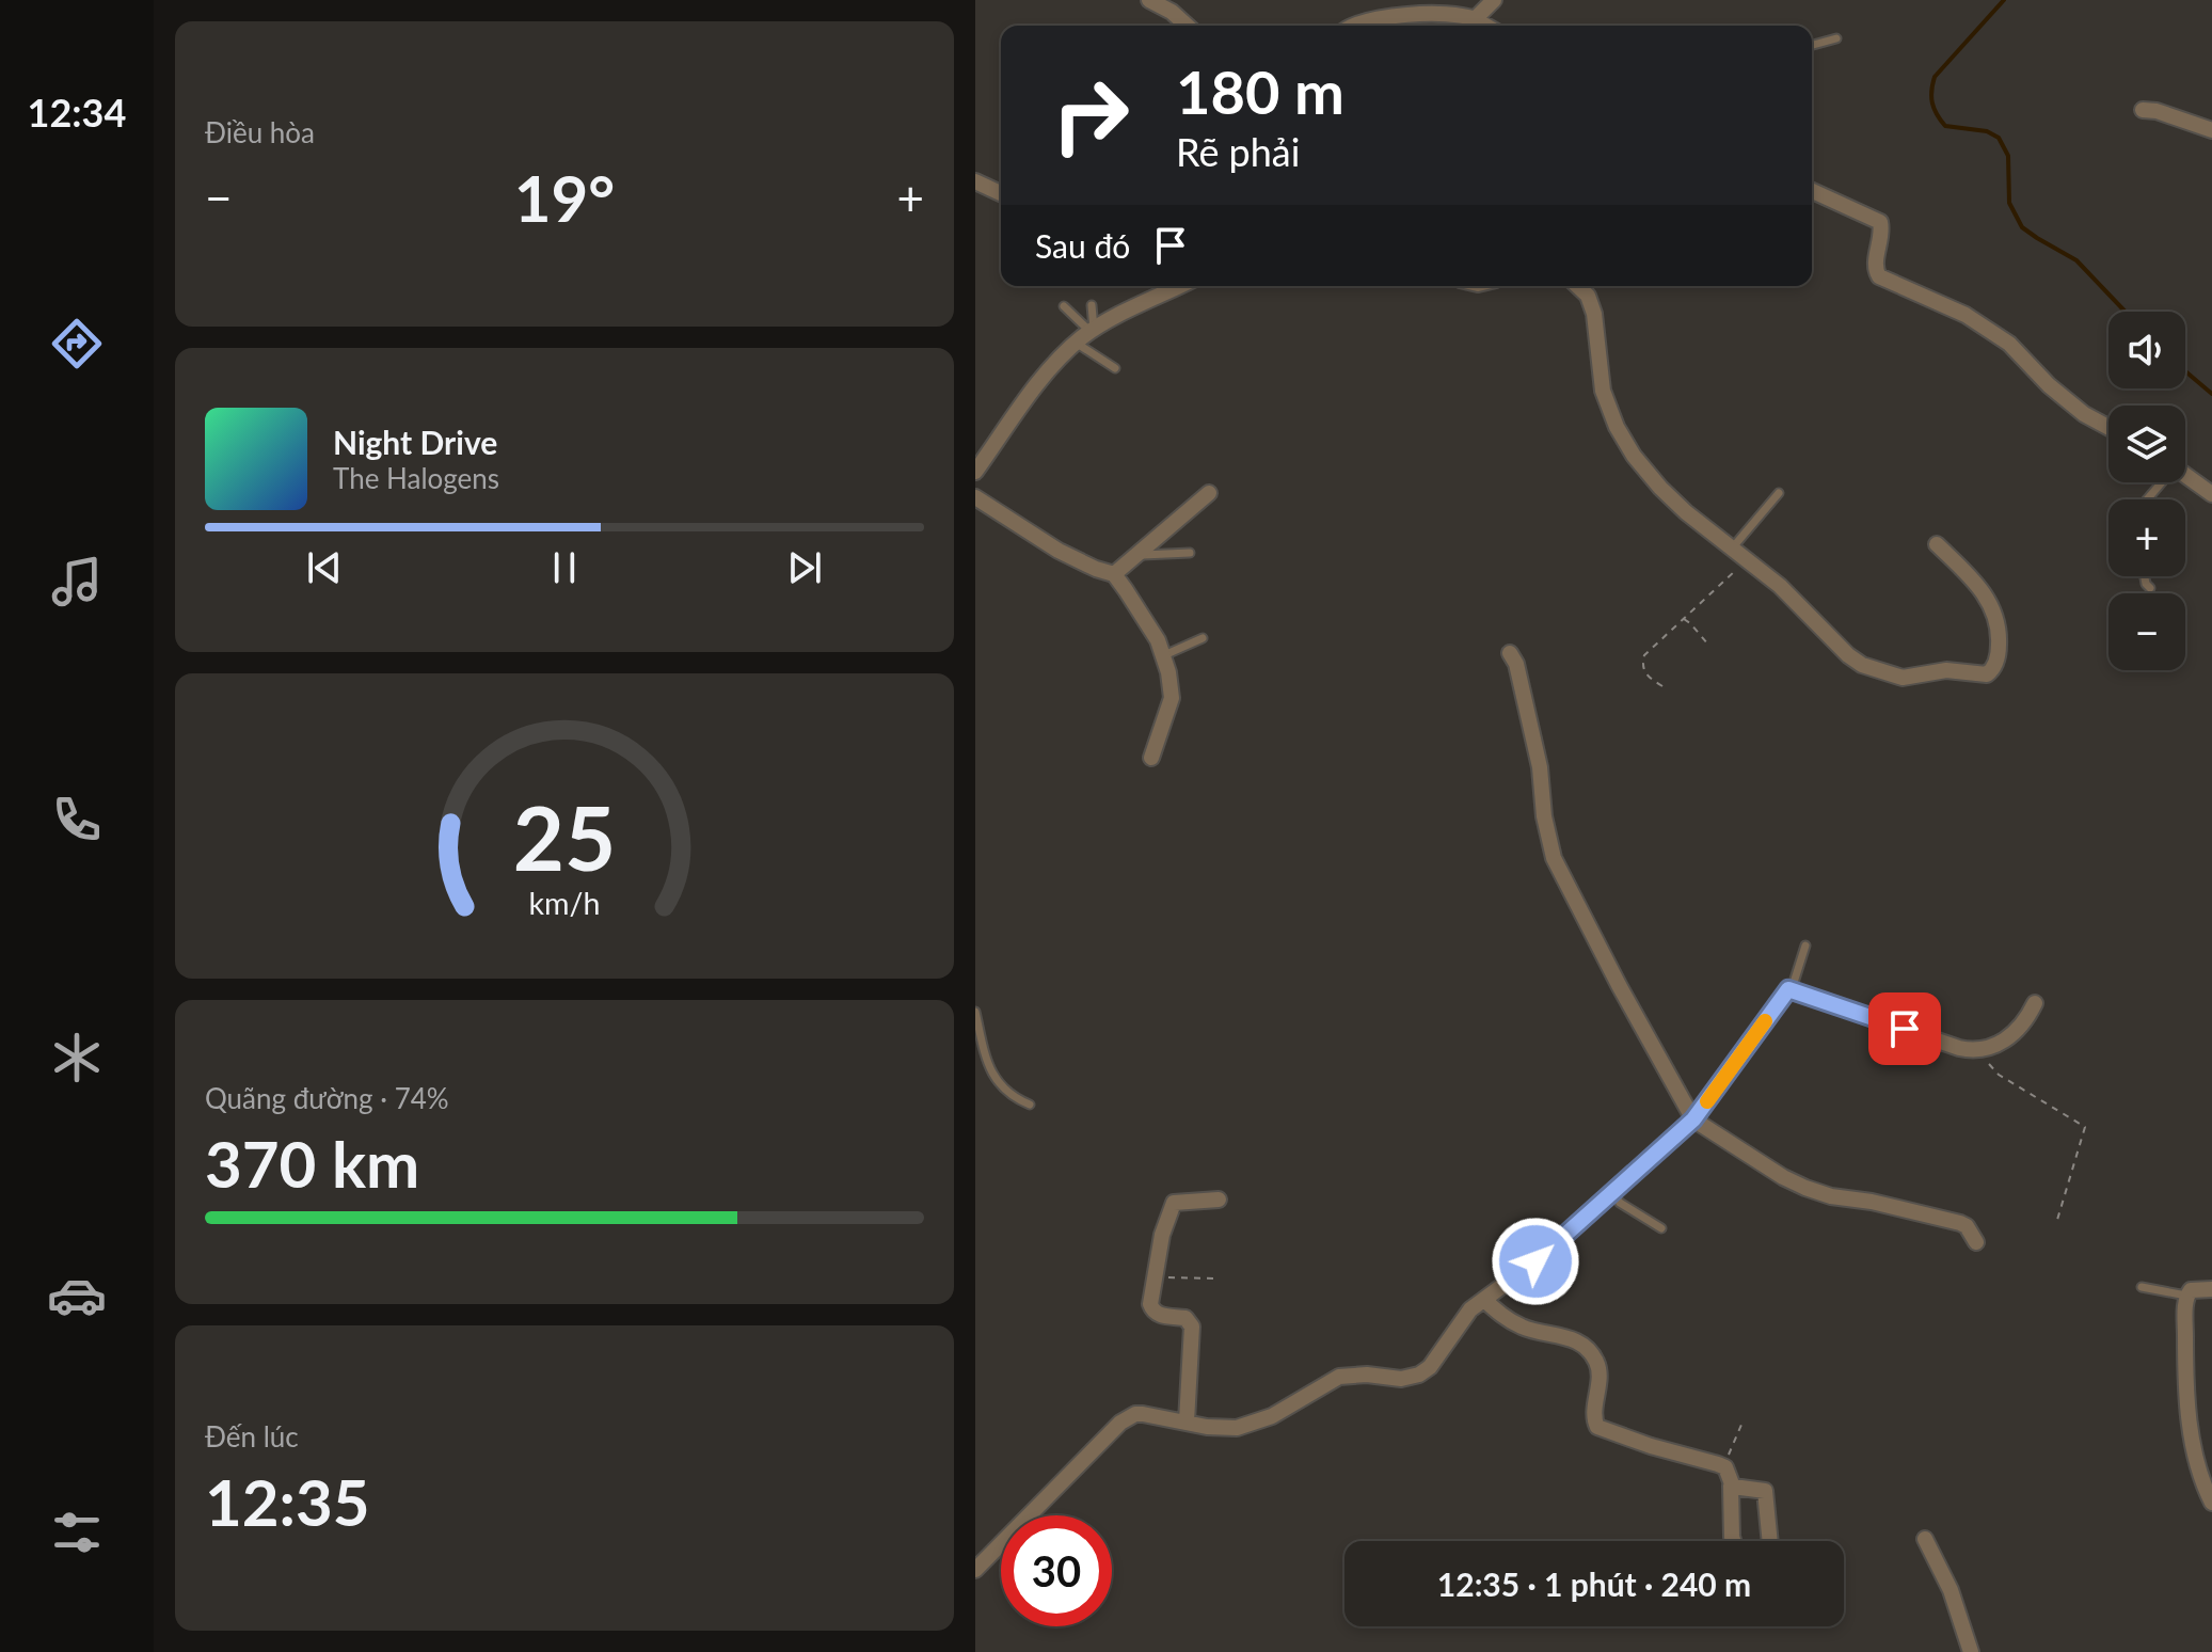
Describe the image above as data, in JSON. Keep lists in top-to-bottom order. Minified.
{"page":{"tabs":"12:34","tile":["Điều hòa",["Quãng đường · 74%","370 km"],["Đến lúc","12:35"]],"turn":["180 m","Rẽ phải"],"heat":["−","19°","+"],"then":"Sau đó","map_buttons":["+","−"],"song":["Night Drive","The Halogens"],"limit":"30","trip":"12:35 · 1 phút · 240 m","gauge":["25","km/h"]}}
